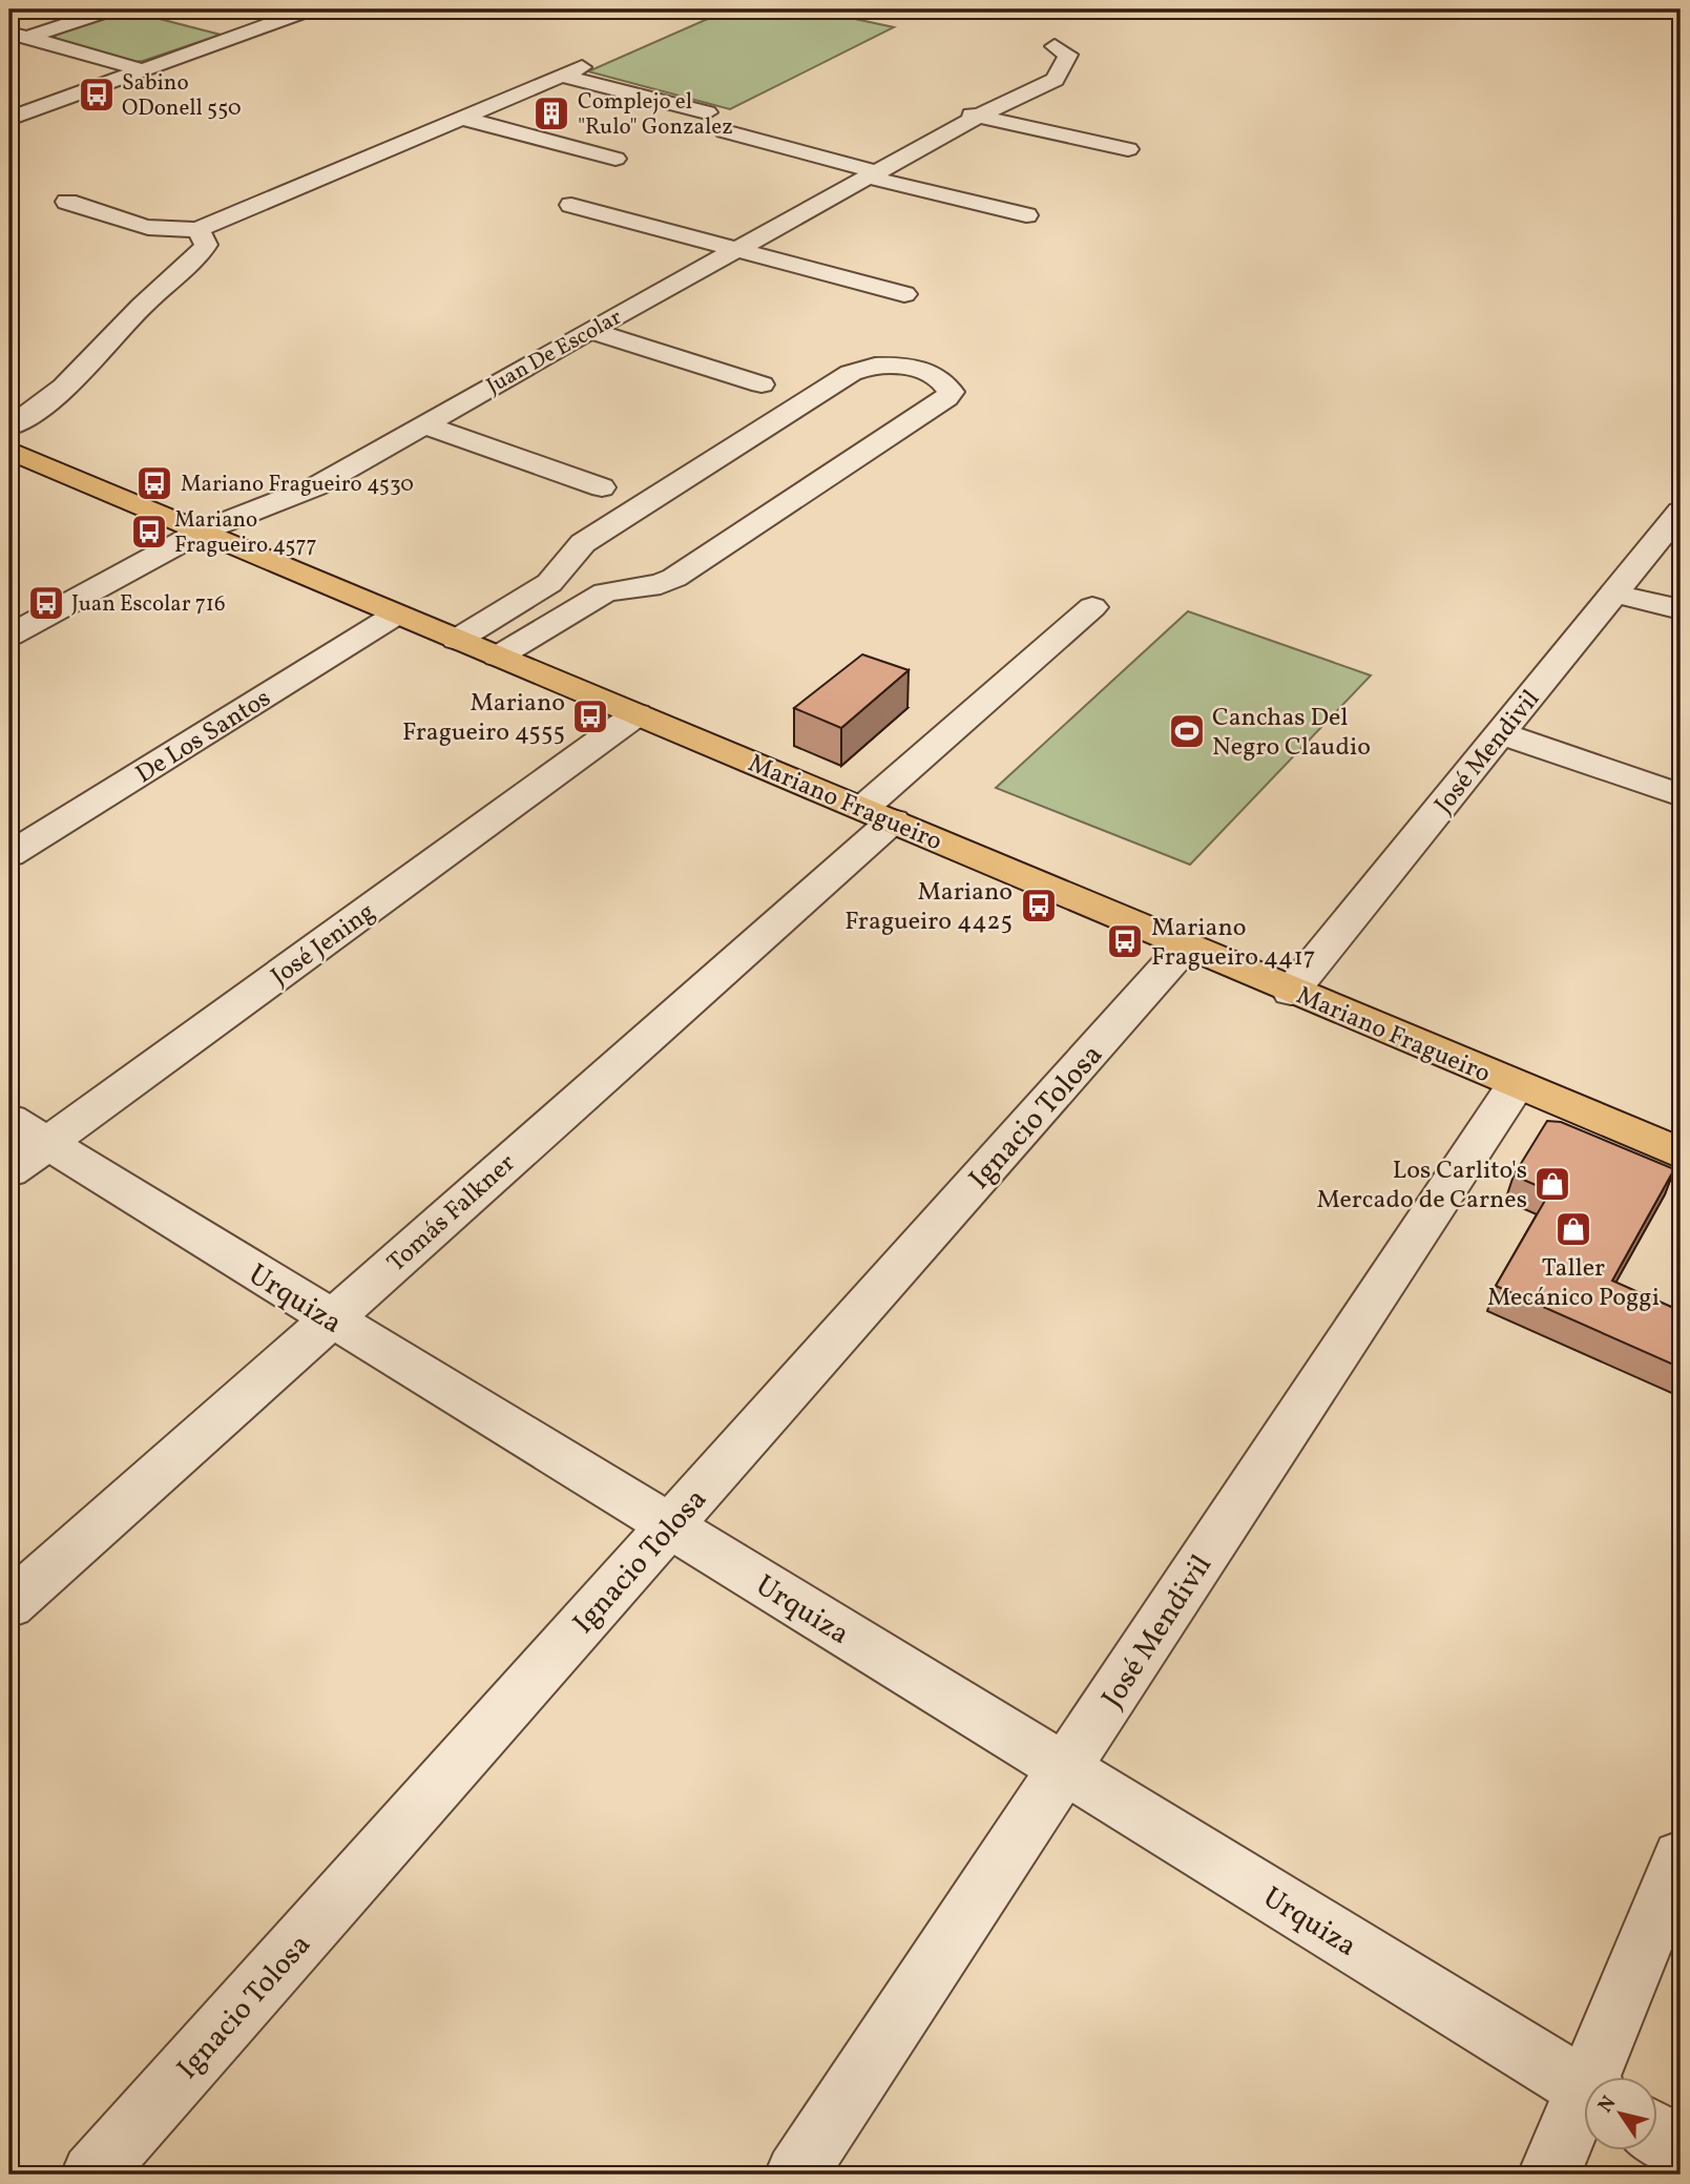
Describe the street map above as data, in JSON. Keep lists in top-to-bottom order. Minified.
{"streets":{"main road":["Mariano Fragueiro"],"street":["Juan De Escolar","De Los Santos","José Mendivil","José Jening","Ignacio Tolosa","Tomás Falkner","Urquiza"]},"crossings":[["Juan De Escolar","Mariano Fragueiro"],["De Los Santos","Mariano Fragueiro"],["José Mendivil","Mariano Fragueiro"],["José Mendivil","Urquiza"],["Mariano Fragueiro","José Jening"],["Mariano Fragueiro","Ignacio Tolosa"],["Mariano Fragueiro","Tomás Falkner"],["José Jening","Urquiza"],["Ignacio Tolosa","Urquiza"],["Tomás Falkner","Urquiza"]],"places":{"bus stop":["Sabino ODonell 550","Mariano Fragueiro 4530","Mariano Fragueiro 4577","Juan Escolar 716","Mariano Fragueiro 4555","Mariano Fragueiro 4425","Mariano Fragueiro 4417"],"building":["Complejo el \"Rulo\" Gonzalez"],"sports":["Canchas Del Negro Claudio"],"shop":["Los Carlito's Mercado de Carnes","Taller Mecánico Poggi"]},"north":"top left"}
